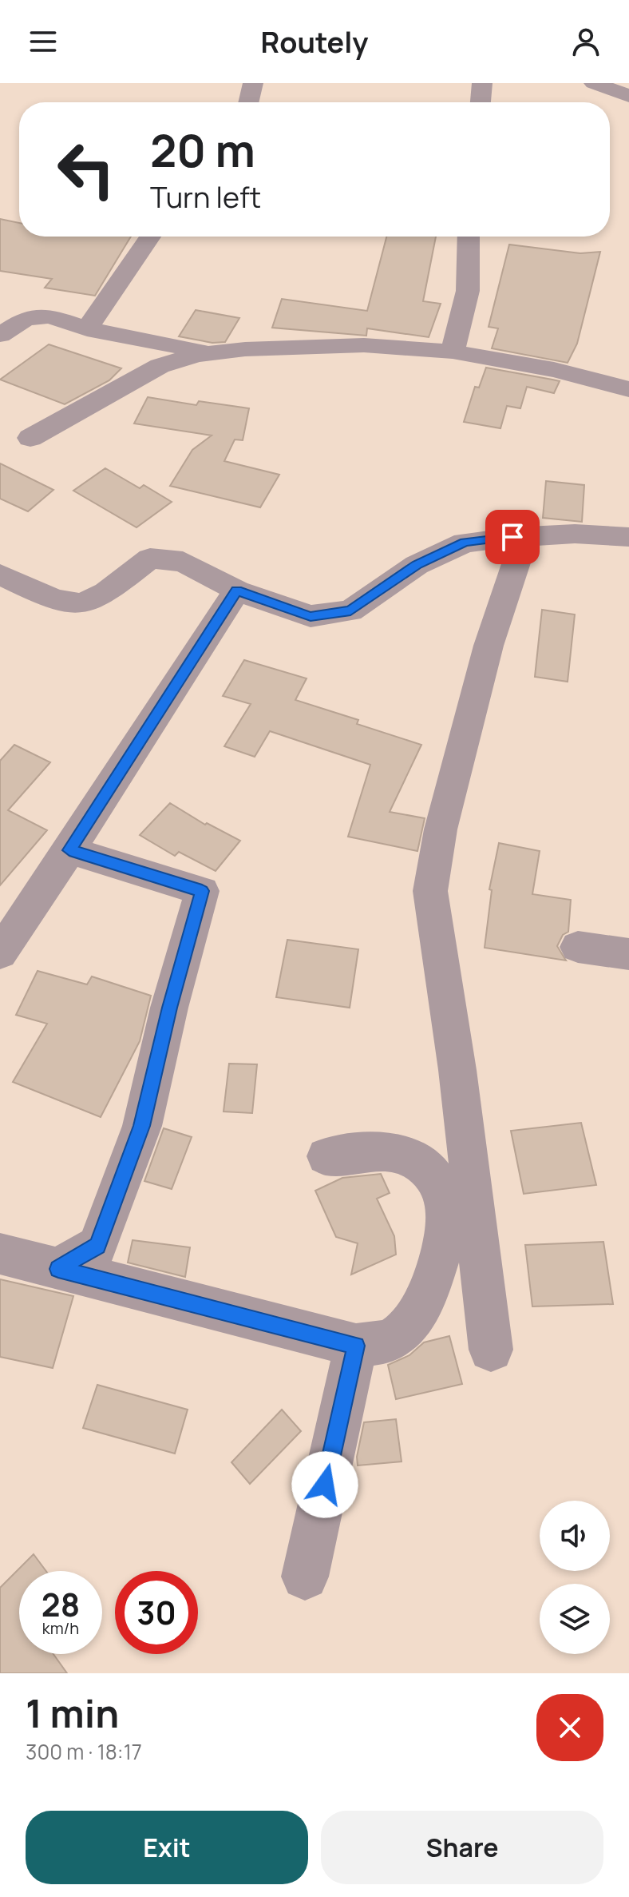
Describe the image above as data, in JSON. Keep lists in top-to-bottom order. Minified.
{"page":{"header":"Routely","turn":["20 m","Turn left"],"speed":"28 km/h","limit":"30","heading":["1 min","300 m · 18:17"],"buttons":["Exit","Share"]}}
